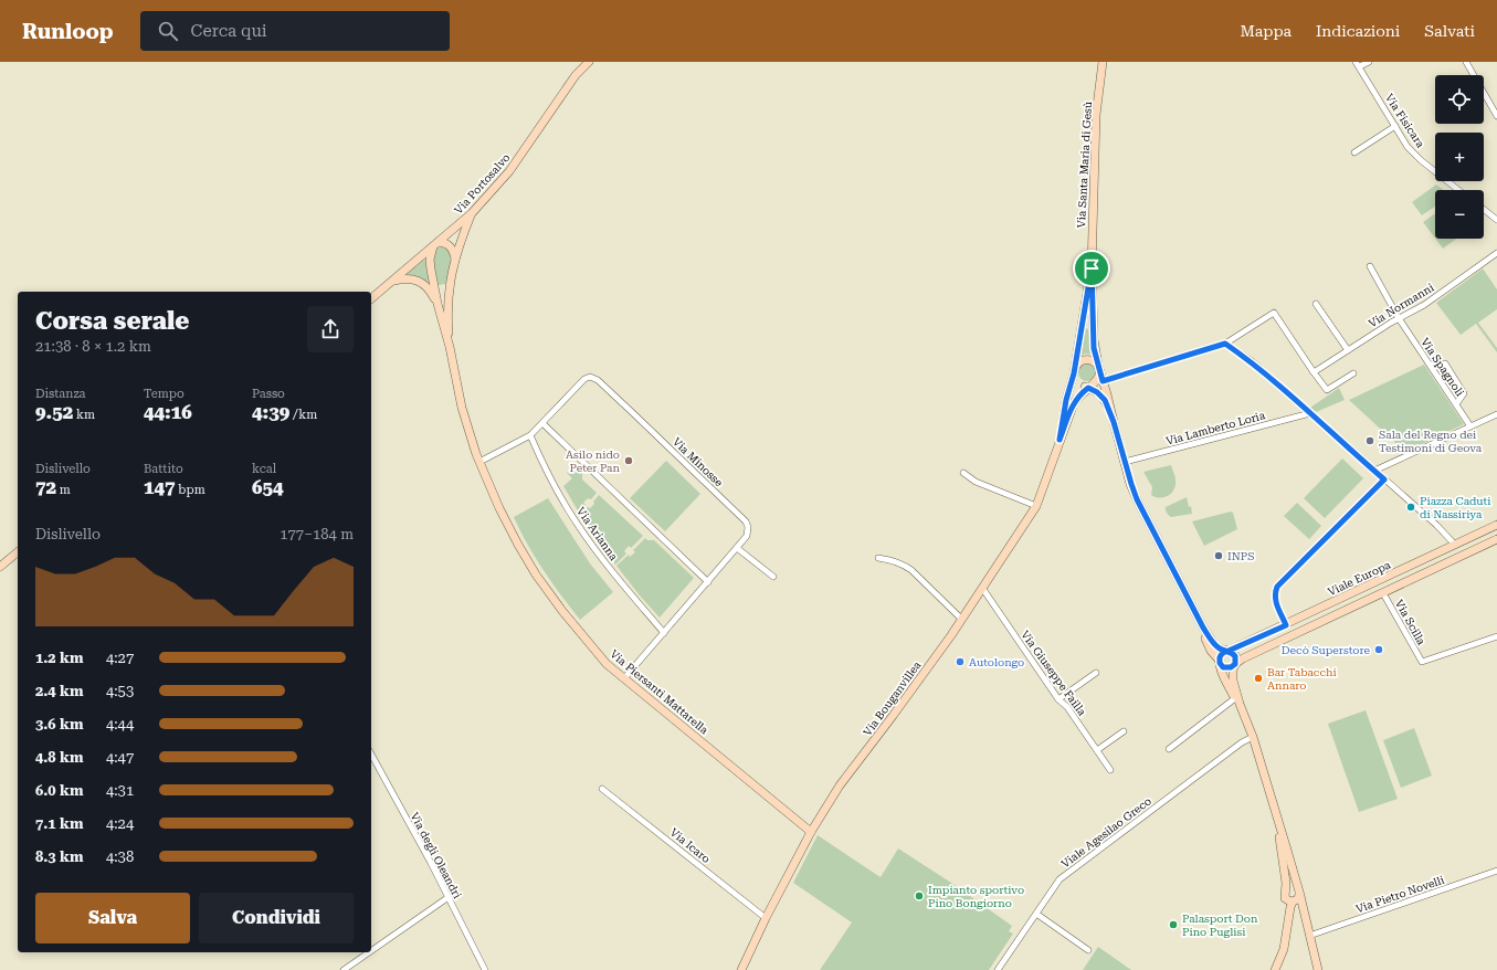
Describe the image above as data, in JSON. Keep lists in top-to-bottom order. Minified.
{"streets":{"main road":["Via Santa Maria di Gesù","Via Portosalvo","Viale Europa","Via Piersanti Mattarella","Via Bouganvillea"],"street":["Via Fisicara","Via Normanni","Via Spagnoli","Via Lamberto Loria","Via Minosse","Via Arianna","Via Scilla","Via Giuseppe Failla","Viale Agesilao Greco","Via Icaro","Via degli Oleandri","Via Pietro Novelli"]},"crossings":[["Via Normanni","Via Spagnoli"],["Via Minosse","Via Arianna"],["Via Minosse","Via Piersanti Mattarella"],["Via Giuseppe Failla","Via Bouganvillea"],["Via Piersanti Mattarella","Via Bouganvillea"],["Via Bouganvillea","Via Icaro"]],"places":["Sala del Regno dei Testimoni di Geova","Asilo nido Peter Pan","Piazza Caduti di Nassiriya","INPS","Decò Superstore","Autolongo","Bar Tabacchi Annaro","Impianto sportivo Pino Bongiorno","Palasport Don Pino Puglisi"],"page":{"header":"Runloop","search":"Cerca qui","nav":["Mappa","Indicazioni","Salvati"],"map_buttons":["+","−"],"heading":["Corsa serale","21:38 · 8 × 1.2 km"],"stats":[["Distanza","9.52 km"],["Tempo","44:16"],["Passo","4:39 /km"],["Dislivello","72 m"],["Battito","147 bpm"],["kcal","654"]],"chart":["Dislivello","177–184 m"],"list":[{"name":"1.2 km","note":"4:27"},{"name":"2.4 km","note":"4:53"},{"name":"3.6 km","note":"4:44"},{"name":"4.8 km","note":"4:47"},{"name":"6.0 km","note":"4:31"},{"name":"7.1 km","note":"4:24"},{"name":"8.3 km","note":"4:38"}],"buttons":["Salva","Condividi"]}}
